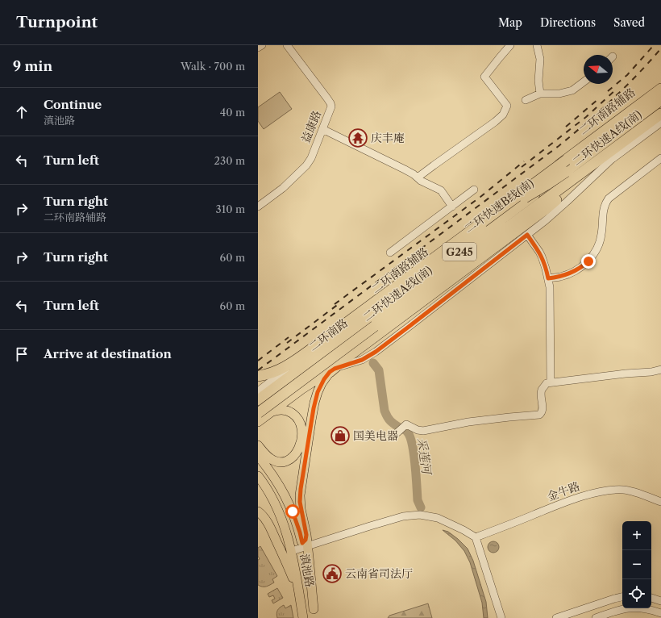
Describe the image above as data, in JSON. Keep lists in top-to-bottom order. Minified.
{"streets":{"highway":["二环快速A线(南)","二环快速B线(南)"],"main road":["G245","二环南路","滇池路"],"street":["二环南路辅路","益康路","金牛路"]},"crossings":[["二环快速A线(南)","二环南路"],["二环快速B线(南)","二环南路"]],"water":["采莲河"],"places":{"temple":["庆丰庵"],"shop":["国美电器"],"public building":["云南省司法厅"]},"north":"left","page":{"header":"Turnpoint","nav":["Map","Directions","Saved"],"heading":["9 min","Walk · 700 m"],"list":[["Continue","滇池路","40 m"],["Turn left","230 m"],["Turn right","二环南路辅路","310 m"],["Turn right","60 m"],["Turn left","60 m"],"Arrive at destination"],"map_buttons":["+","−"]}}
